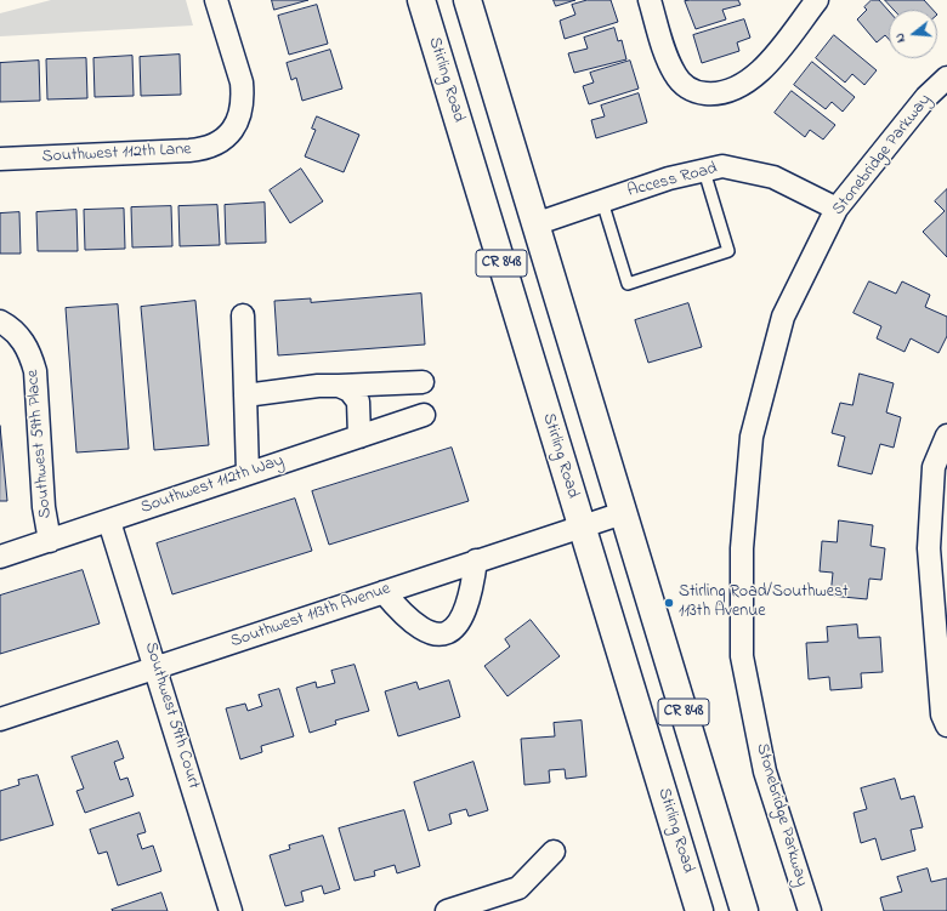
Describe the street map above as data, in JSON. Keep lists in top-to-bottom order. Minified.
{"streets":{"main road":["Stirling Road","CR 848"],"street":["Southwest 112th Lane","Stonebridge Parkway","Access Road","Southwest 59th Place","Southwest 112th Way","Southwest 113th Avenue","Southwest 59th Court"]},"crossings":[["Stirling Road","Southwest 113th Avenue"],["Stonebridge Parkway","Access Road"],["Access Road","CR 848"],["CR 848","Southwest 113th Avenue"],["Southwest 59th Place","Southwest 112th Way"],["Southwest 112th Way","Southwest 59th Court"],["Southwest 113th Avenue","Southwest 59th Court"]],"places":["Stirling Road/Southwest 113th Avenue"],"north":"left"}
